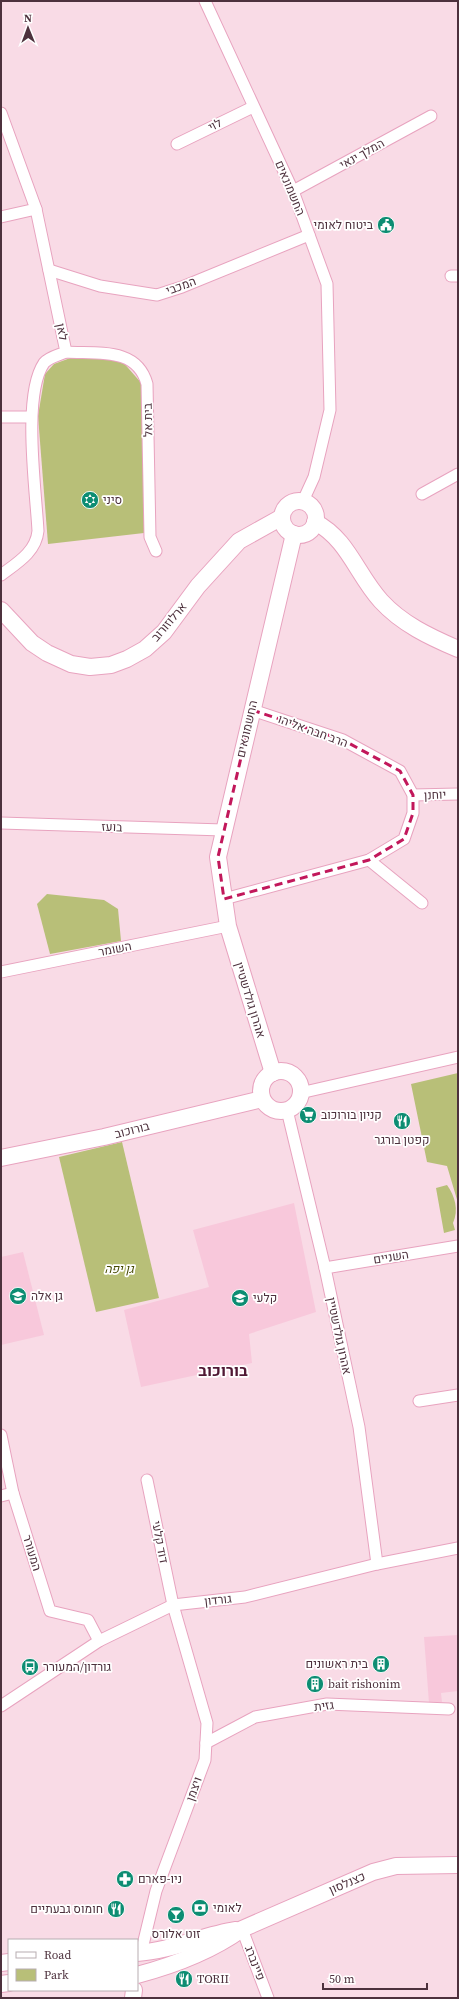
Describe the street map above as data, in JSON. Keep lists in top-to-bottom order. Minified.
{"streets":{"street":["לוי","המלך ינאי","החשמונאים","המכבי","לאן","בית אל","ארלוזורוב","הרב חבה אליהו","יוחנן","בועז","השומר","אהרון גולדשטיין","בורוכוב","השניים","דוד קלעי","המעורר","גורדון","גזית","ויצמן","כצנלסון","פיינברג"]},"crossings":[["לוי","החשמונאים"],["המלך ינאי","החשמונאים"],["החשמונאים","המכבי"],["החשמונאים","ארלוזורוב"],["החשמונאים","הרב חבה אליהו"],["החשמונאים","בועז"],["החשמונאים","השומר"],["החשמונאים","אהרון גולדשטיין"],["המכבי","לאן"],["לאן","בית אל"],["הרב חבה אליהו","יוחנן"],["השומר","אהרון גולדשטיין"],["אהרון גולדשטיין","בורוכוב"],["אהרון גולדשטיין","השניים"],["אהרון גולדשטיין","גורדון"],["דוד קלעי","גורדון"],["דוד קלעי","ויצמן"],["המעורר","גורדון"],["גורדון","ויצמן"],["גזית","ויצמן"],["ויצמן","כצנלסון"],["כצנלסון","פיינברג"]],"districts":["בורוכוב"],"parks":["גן יפה"],"places":{"public building":["ביטוח לאומי"],"synagogue":["סיני"],"supermarket":["קניון בורוכוב"],"restaurant":["קפטן בורגר","חומוס גבעתיים","TORII"],"school or university":["גן אלה","קלעי"],"building":["בית ראשונים","bait rishonim"],"bus stop":["גורדון/המעורר"],"pharmacy":["ניו-פארם"],"bank":["לאומי"],"bar":["זוט אלורס"]},"legend":["Road","Park"],"scale_bar":"50 m","north":"top"}
